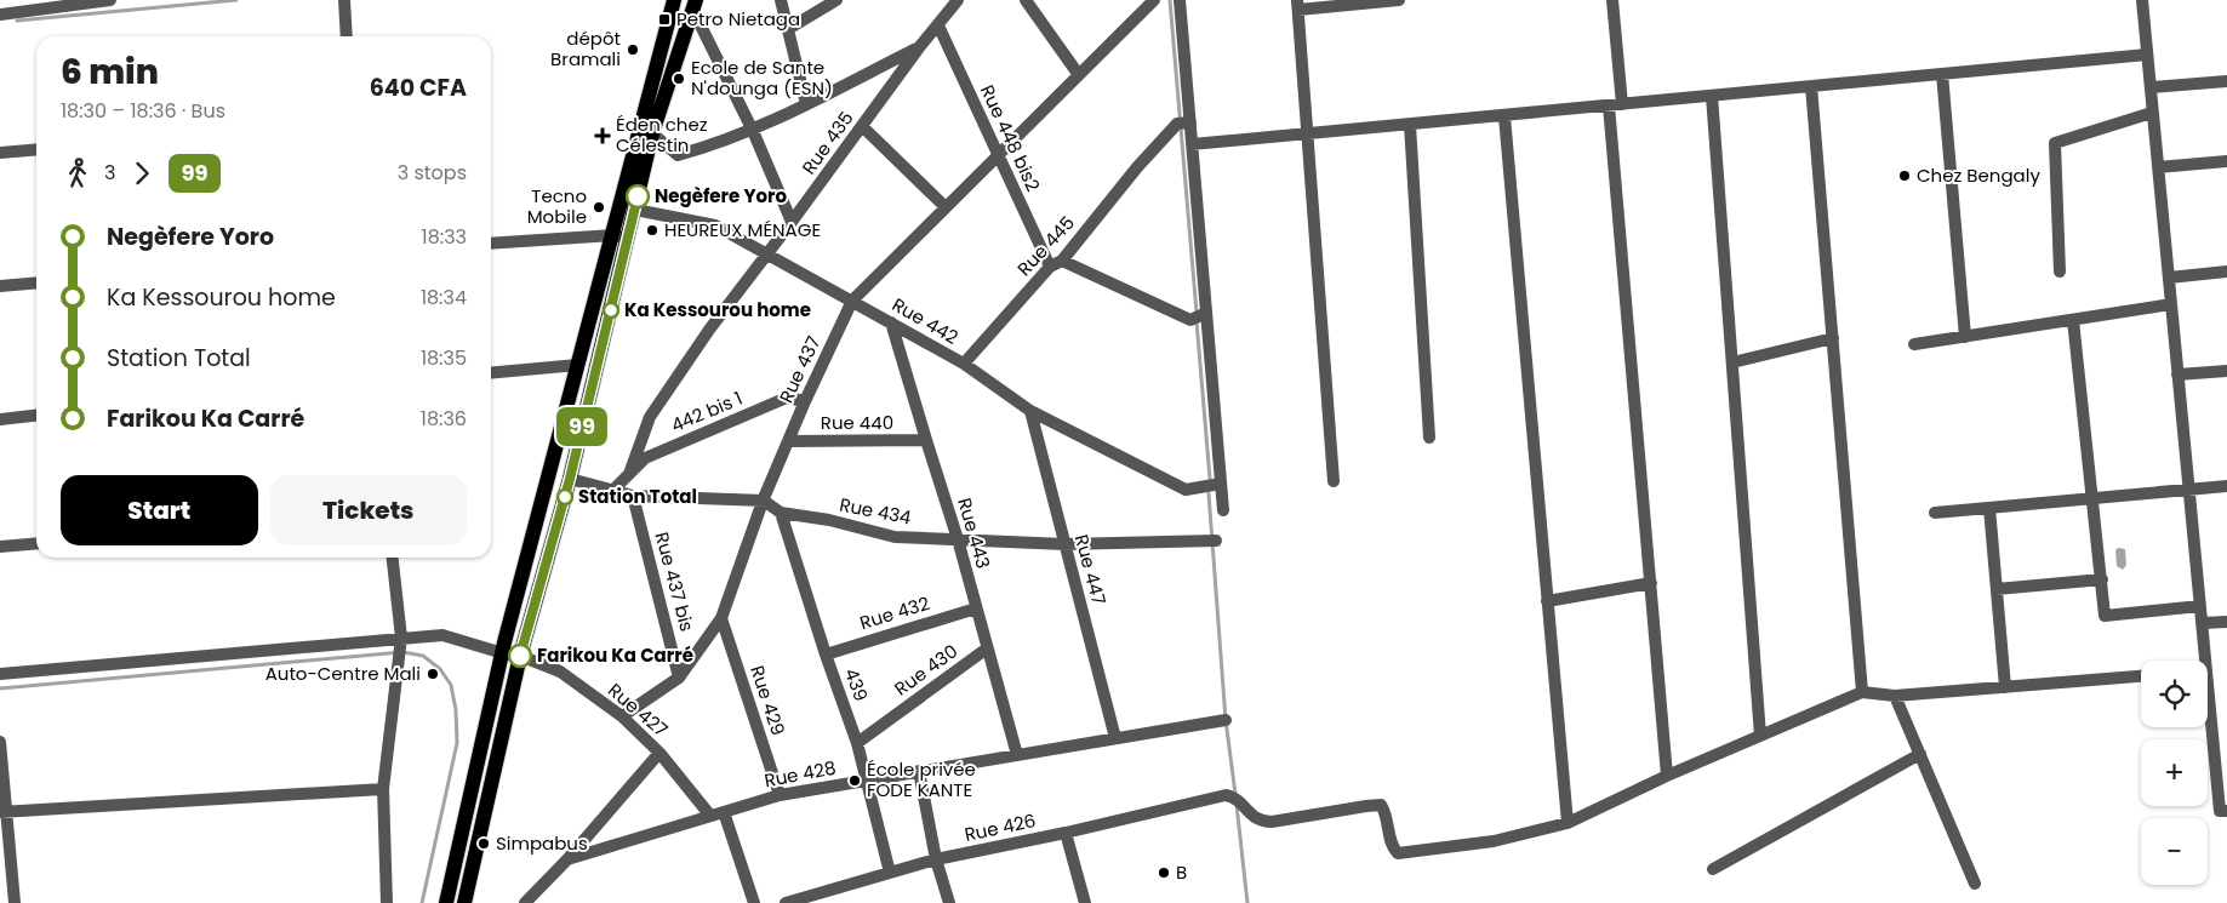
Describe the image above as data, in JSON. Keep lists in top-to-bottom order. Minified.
{"streets":{"street":["Rue 448 bis2","Rue 435","Rue 445","Rue 442","Rue 437","442 bis 1","Rue 440","Rue 434","Rue 443","Rue 447","Rue 437 bis","Rue 432","Rue 430","439","Rue 429","Rue 427","Rue 428","Rue 426"]},"crossings":[["Rue 448 bis2","Rue 435"],["Rue 448 bis2","Rue 445"],["Rue 448 bis2","Rue 437"],["Rue 435","Rue 442"],["Rue 435","442 bis 1"],["Rue 445","Rue 442"],["Rue 442","Rue 437"],["Rue 442","Rue 443"],["Rue 442","Rue 447"],["Rue 437","442 bis 1"],["Rue 437","Rue 440"],["Rue 437","Rue 434"],["Rue 437","Rue 437 bis"],["Rue 437","Rue 429"],["Rue 437","Rue 427"],["Rue 440","Rue 443"],["Rue 434","Rue 443"],["Rue 434","Rue 447"],["Rue 434","439"],["Rue 443","Rue 432"],["Rue 443","Rue 430"],["Rue 443","Rue 428"],["Rue 447","Rue 428"],["Rue 432","439"],["Rue 430","439"],["439","Rue 428"],["439","Rue 426"],["Rue 429","Rue 428"],["Rue 427","Rue 428"]],"places":{"transit":["Petro Nietaga"],"other":["dépôt Bramali","Ecole de Sante N'dounga (ESN)","Chez Bengaly","Negèfere Yoro","Tecno Mobile","HEUREUX MÉNAGE","Ka Kessourou home","Station Total","Farikou Ka Carré","Auto-Centre Mali","École privée FODE KANTE","Simpabus","B"],"health":["Éden chez Célestin"]},"lines":["bus line 99"],"page":{"on_map":"99","heading":["6 min","18:30 – 18:36 · Bus","640 CFA"],"legs":["3","99","3 stops"],"list":[{"name":"Negèfere Yoro","value":"18:33"},{"name":"Ka Kessourou home","value":"18:34"},{"name":"Station Total","value":"18:35"},{"name":"Farikou Ka Carré","value":"18:36"}],"buttons":["Start","Tickets"],"map_buttons":["+","−"]}}
